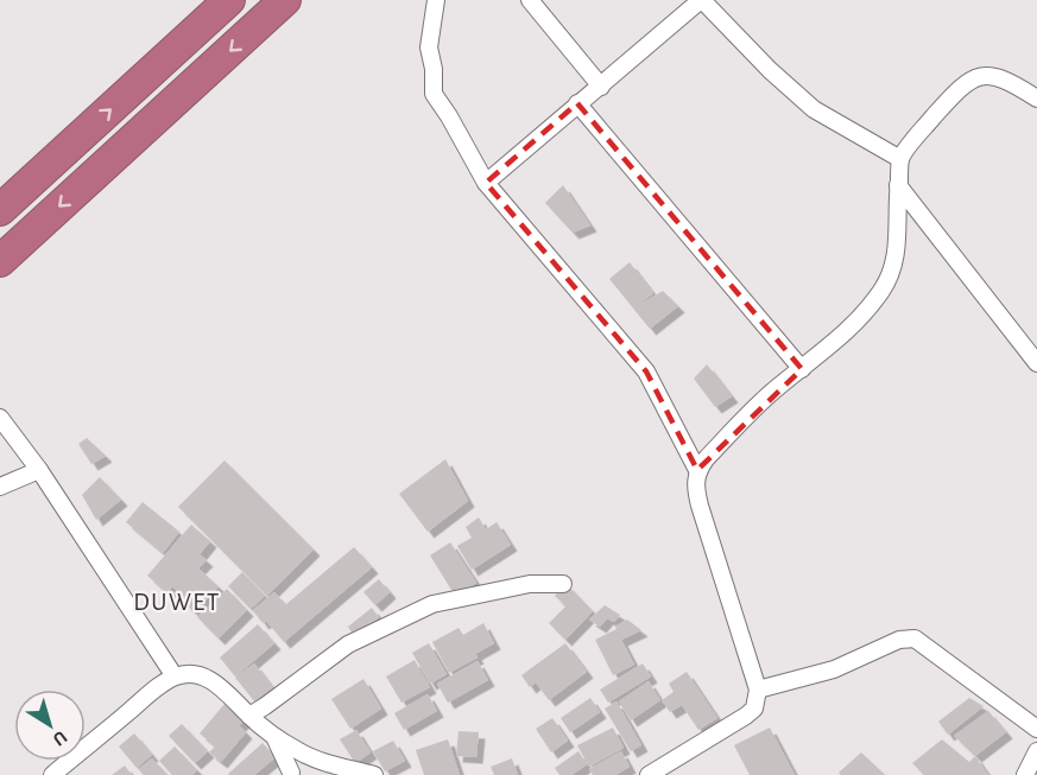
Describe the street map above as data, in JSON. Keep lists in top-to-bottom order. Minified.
{"districts":["DUWET"],"north":"bottom right"}
